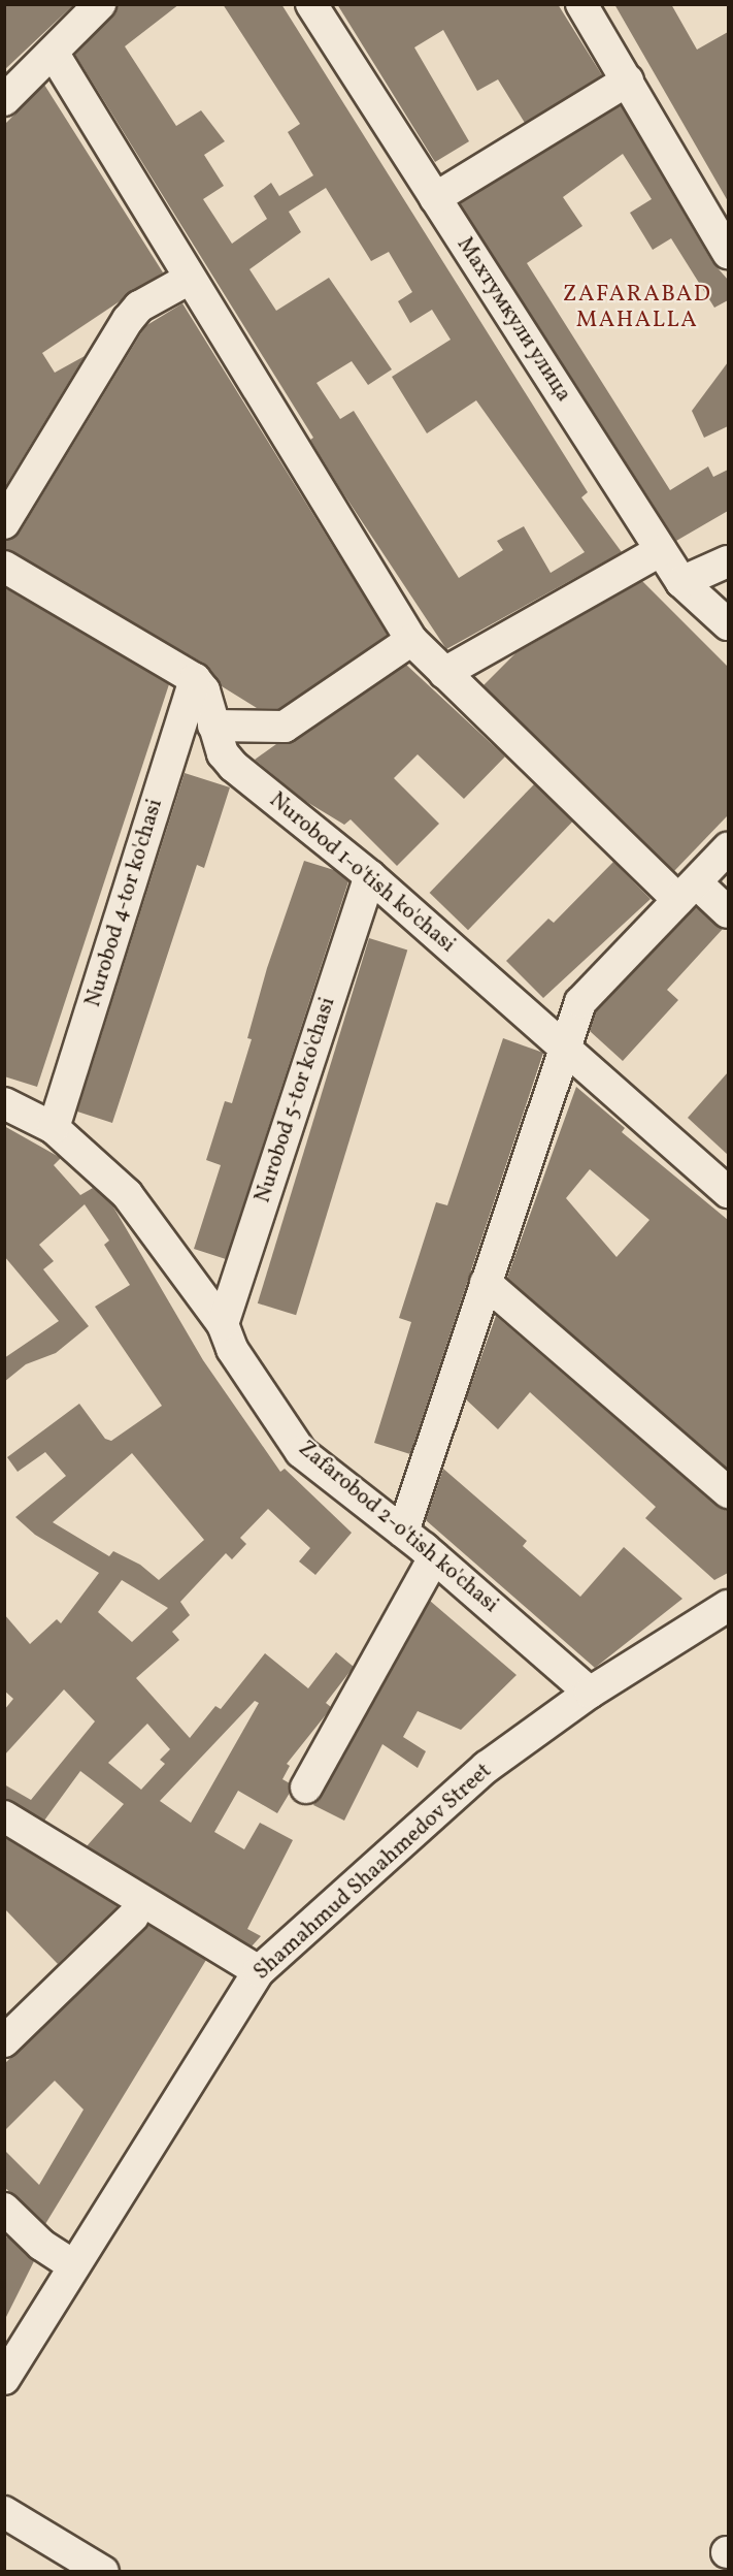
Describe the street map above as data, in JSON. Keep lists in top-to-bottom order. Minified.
{"streets":{"street":["Махтумкули улица","Nurobod 1-o'tish ko'chasi","Nurobod 4-tor ko'chasi","Nurobod 5-tor ko'chasi","Zafarobod 2-o'tish ko'chasi","Shamahmud Shaahmedov Street"]},"crossings":[["Nurobod 1-o'tish ko'chasi","Nurobod 4-tor ko'chasi"],["Nurobod 1-o'tish ko'chasi","Nurobod 5-tor ko'chasi"],["Nurobod 4-tor ko'chasi","Zafarobod 2-o'tish ko'chasi"],["Nurobod 5-tor ko'chasi","Zafarobod 2-o'tish ko'chasi"],["Zafarobod 2-o'tish ko'chasi","Shamahmud Shaahmedov Street"]],"districts":["ZAFARABAD MAHALLA"]}
